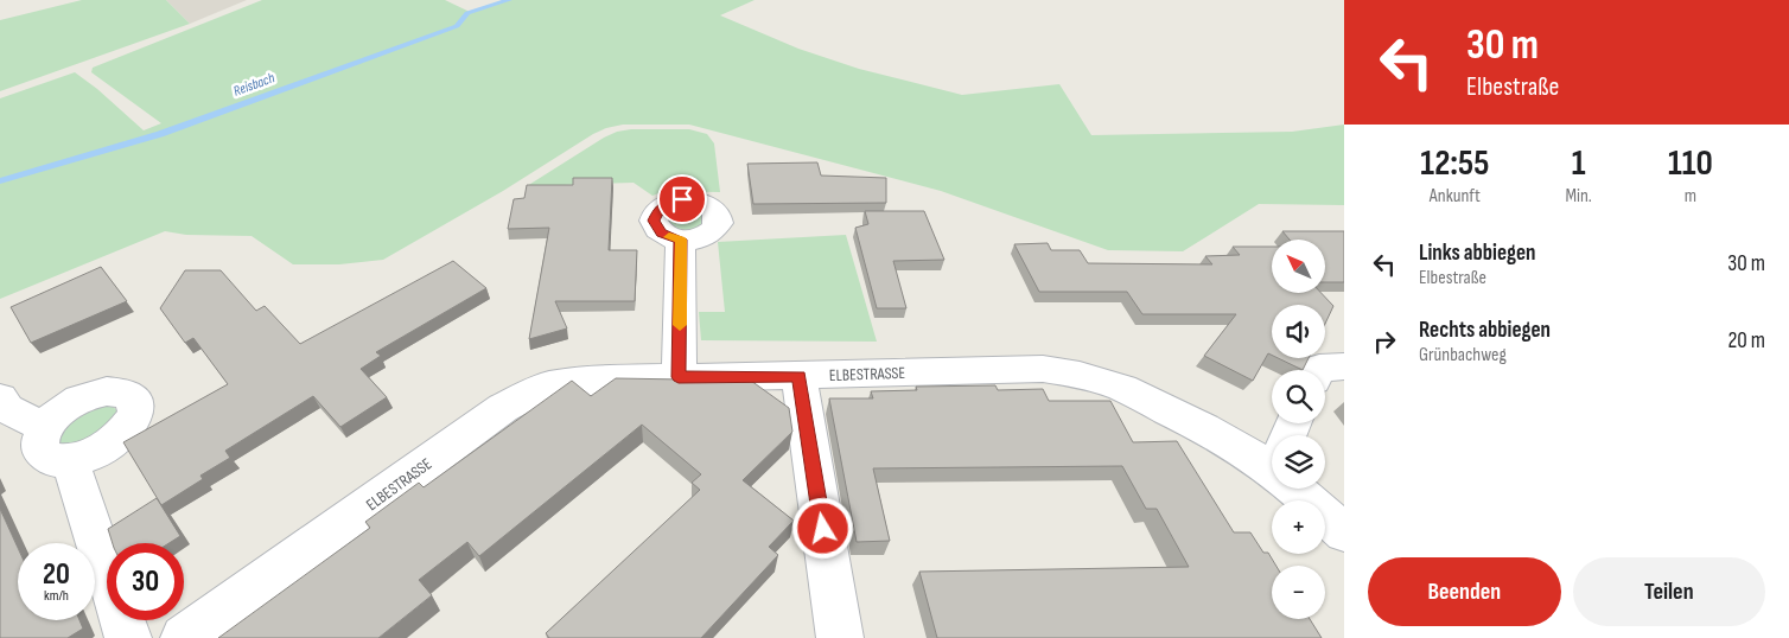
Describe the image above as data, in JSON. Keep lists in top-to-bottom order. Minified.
{"streets":{"street":["ELBESTRASSE"]},"water":["Reisbach"],"north":"top left","page":{"turn":["30 m","Elbestraße"],"eta":["12:55","Ankunft","1","Min.","110","m"],"list":[{"name":"Links abbiegen","note":"Elbestraße","value":"30 m"},{"name":"Rechts abbiegen","note":"Grünbachweg","value":"20 m"}],"map_buttons":["+","−"],"speed":"20 km/h","limit":"30","buttons":["Beenden","Teilen"]}}
